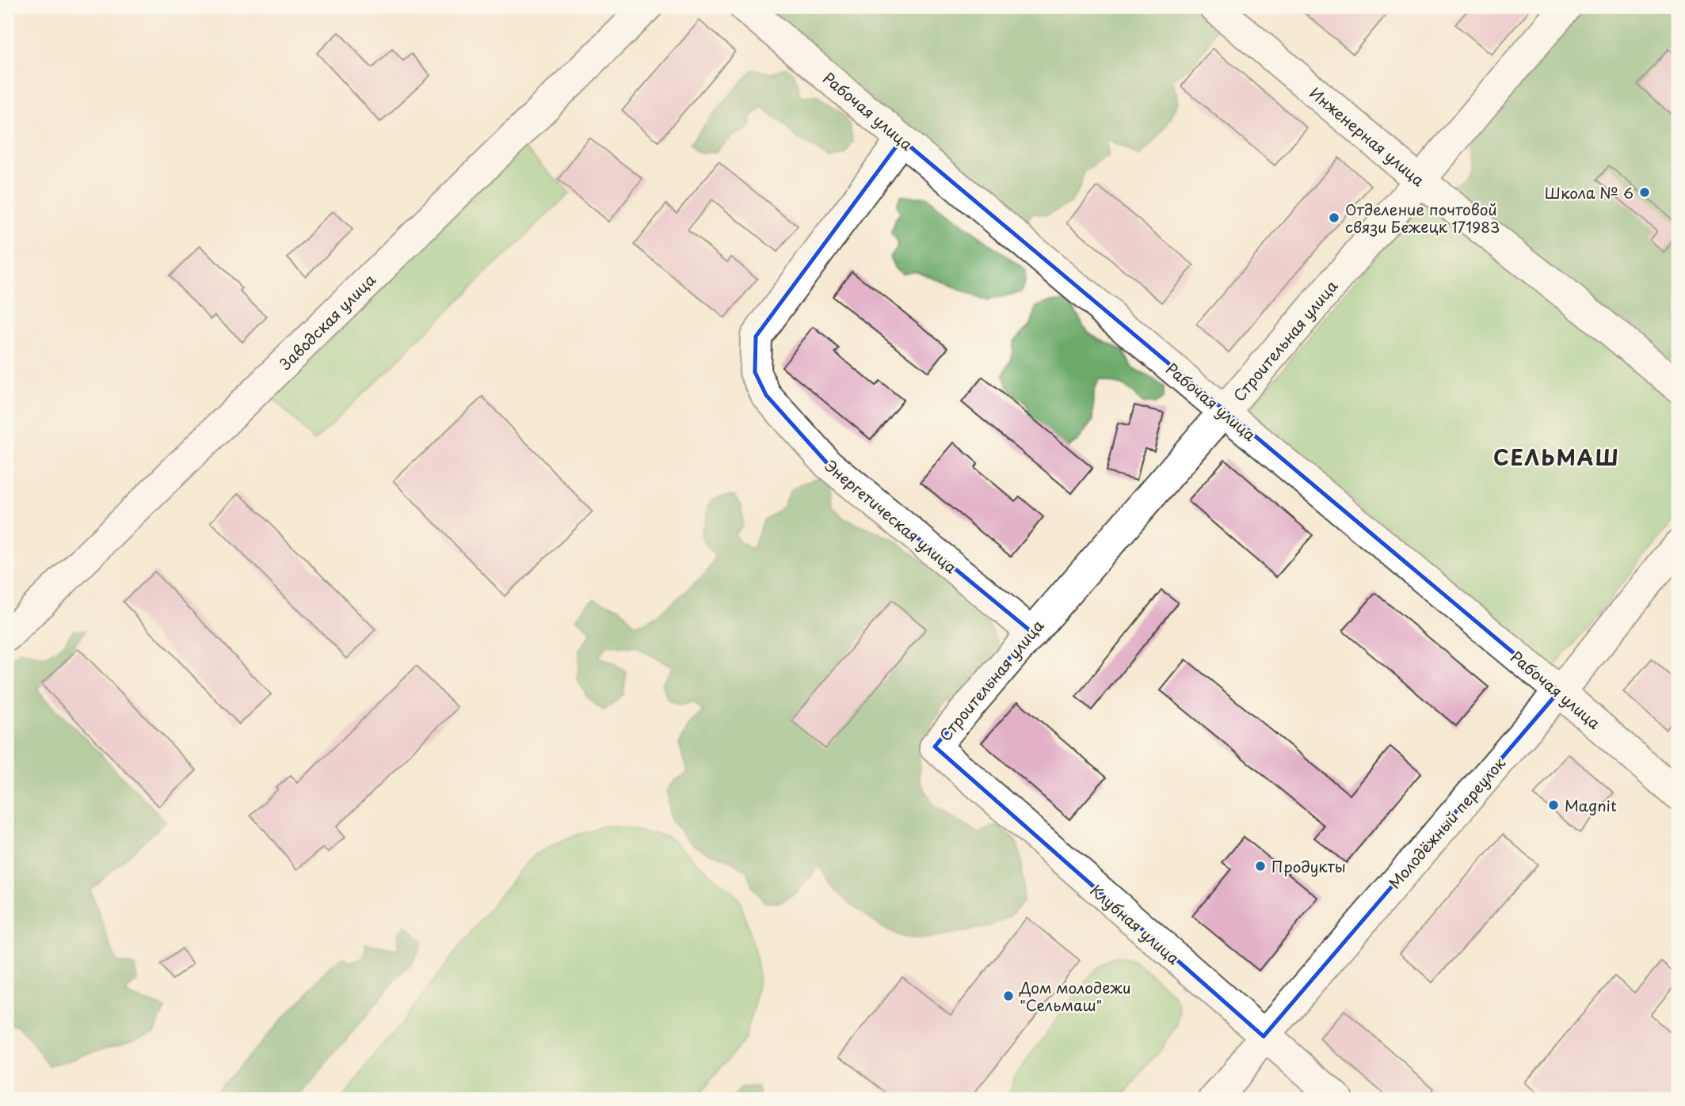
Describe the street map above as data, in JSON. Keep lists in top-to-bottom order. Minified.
{"streets":{"street":["Рабочая улица","Инженерная улица","Заводская улица","Строительная улица","Энергетическая улица","Молодёжный переулок","Клубная улица"]},"crossings":[["Рабочая улица","Строительная улица"],["Рабочая улица","Энергетическая улица"],["Рабочая улица","Молодёжный переулок"],["Инженерная улица","Строительная улица"],["Строительная улица","Энергетическая улица"],["Строительная улица","Клубная улица"],["Молодёжный переулок","Клубная улица"]],"districts":["СЕЛЬМАШ"],"places":["Школа № 6","Отделение почтовой связи Бежецк 171983","Magnit","Продукты","Дом молодежи \"Сельмаш\""]}
